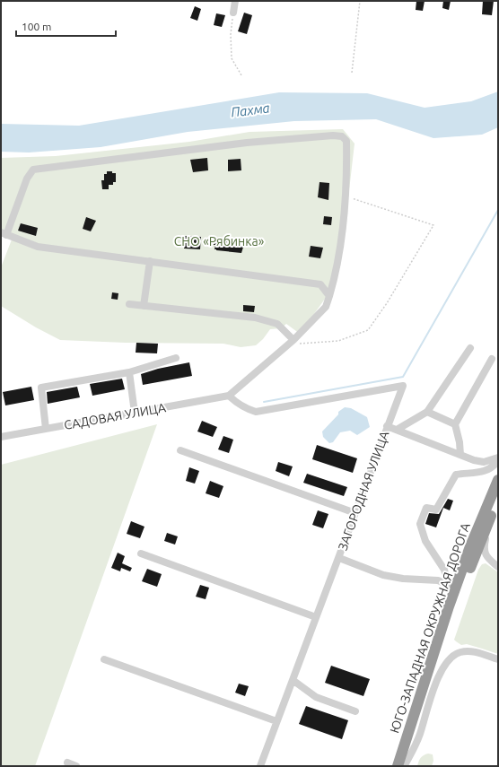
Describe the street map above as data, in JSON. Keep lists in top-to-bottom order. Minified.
{"streets":{"highway":["ЮГО-ЗАПАДНАЯ ОКРУЖНАЯ ДОРОГА"],"street":["САДОВАЯ УЛИЦА","ЗАГОРОДНАЯ УЛИЦА"]},"crossings":[["САДОВАЯ УЛИЦА","ЗАГОРОДНАЯ УЛИЦА"]],"water":["Пахма"],"parks":["СНО «Рябинка»"],"scale_bar":"100 m"}
